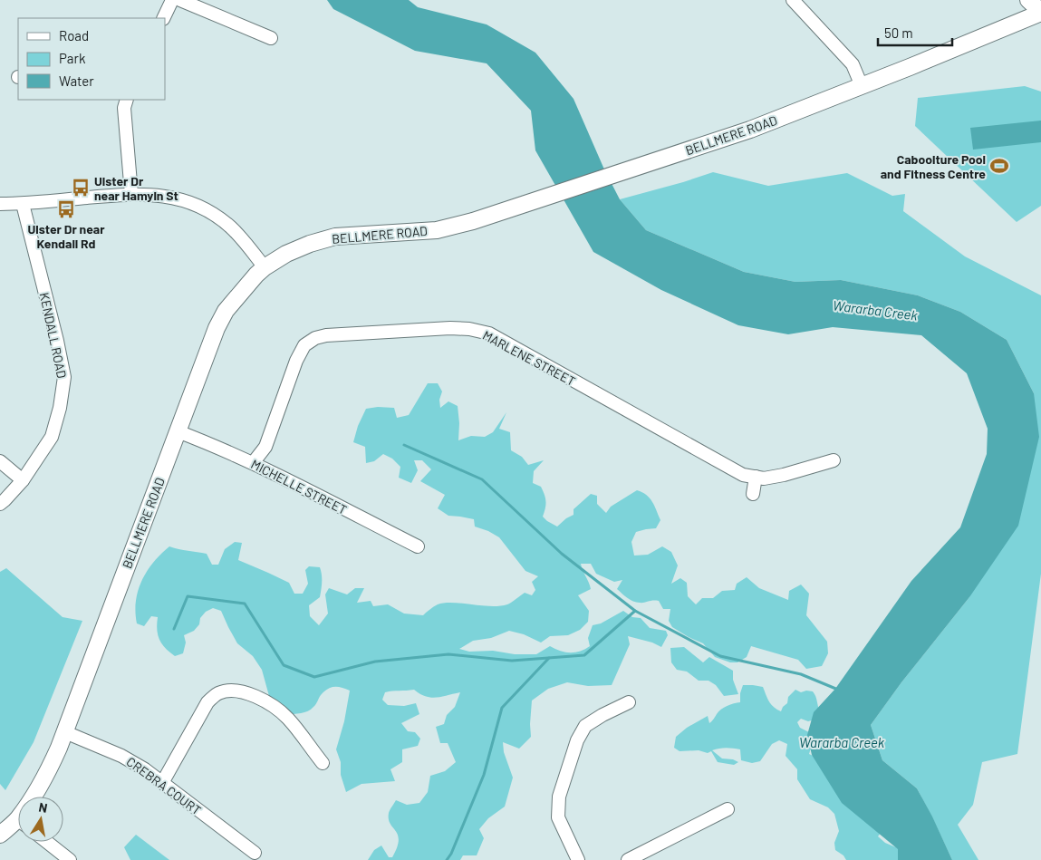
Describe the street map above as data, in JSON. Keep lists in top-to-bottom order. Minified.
{"streets":{"main road":["BELLMERE ROAD"],"street":["KENDALL ROAD","MARLENE STREET","MICHELLE STREET","CREBRA COURT"]},"crossings":[["BELLMERE ROAD","MICHELLE STREET"],["BELLMERE ROAD","CREBRA COURT"],["MARLENE STREET","MICHELLE STREET"]],"water":["Wararba Creek"],"places":{"sports":["Caboolture Pool and Fitness Centre"],"bus stop":["Ulster Dr near Hamyln St","Ulster Dr near Kendall Rd"]},"legend":["Road","Park","Water"],"scale_bar":"50 m","north":"top"}
